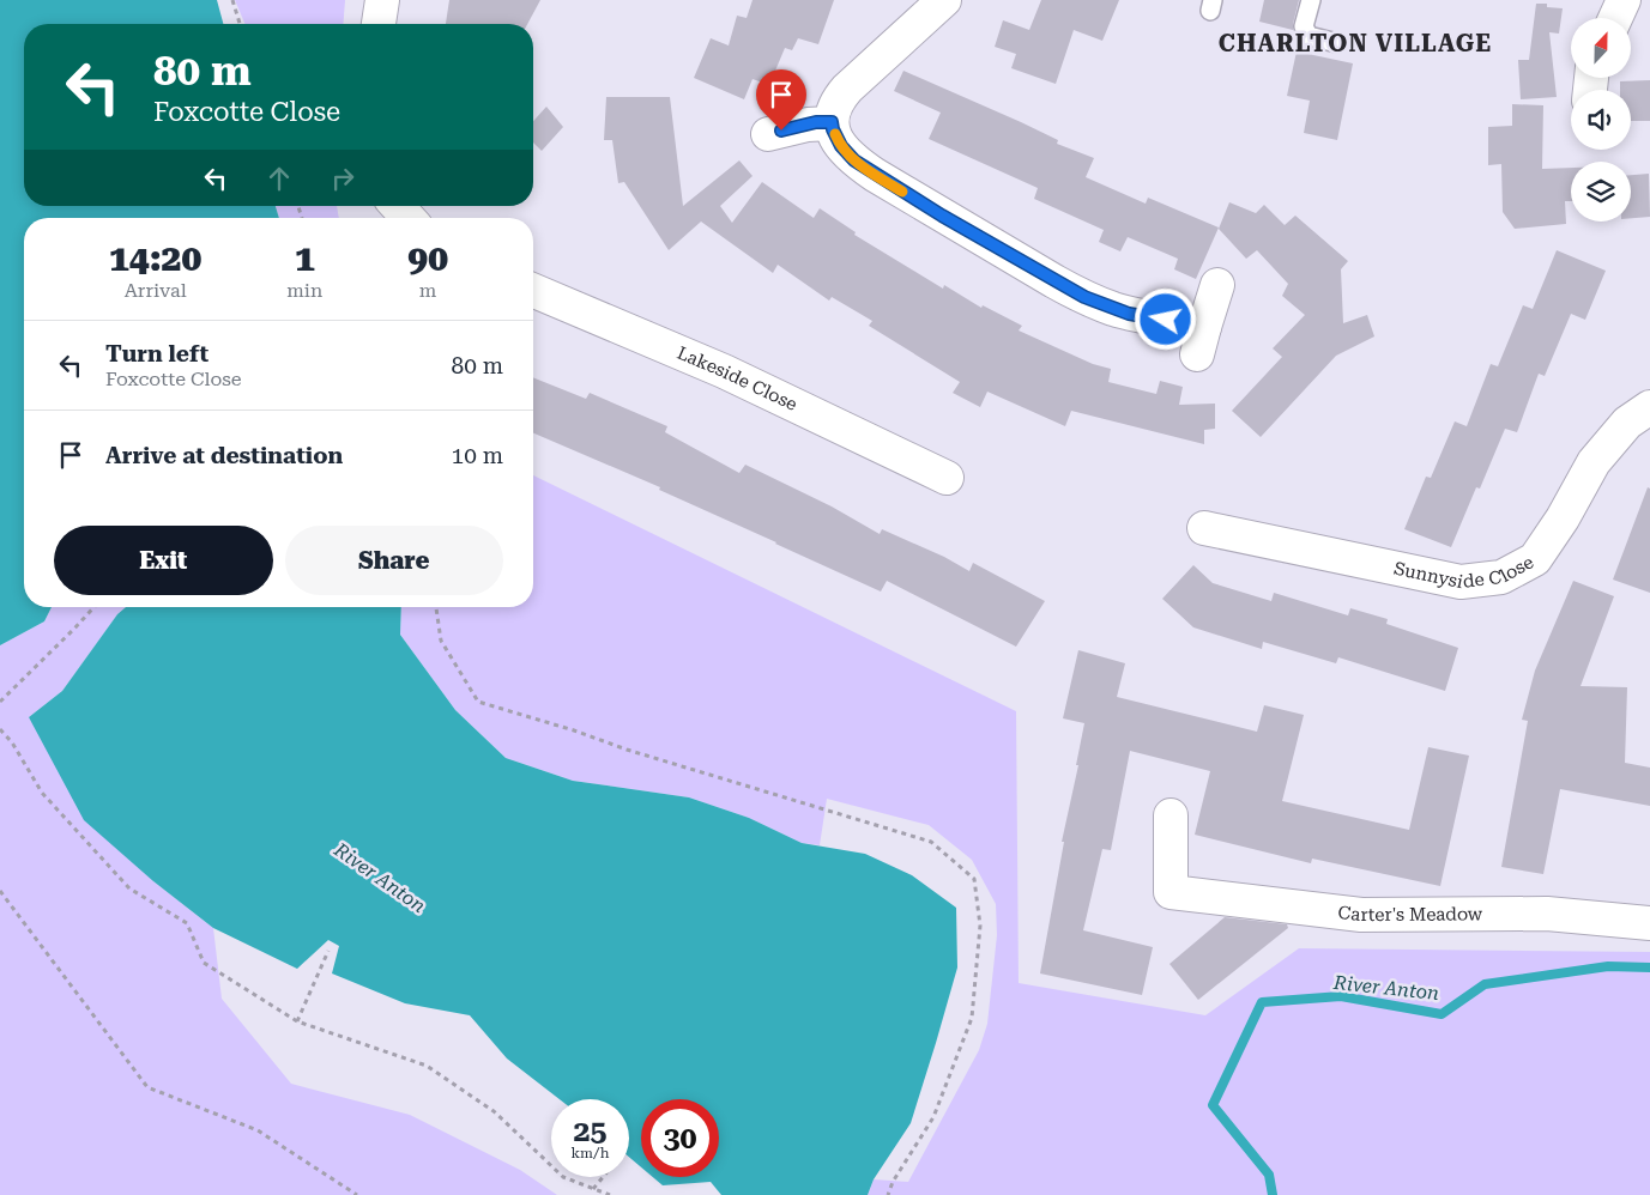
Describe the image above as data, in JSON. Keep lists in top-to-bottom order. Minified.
{"streets":{"street":["Lakeside Close","Sunnyside Close","Carter's Meadow"]},"districts":["CHARLTON VILLAGE"],"water":["River Anton"],"north":"top","page":{"turn":["80 m","Foxcotte Close"],"eta":["14:20","Arrival","1","min","90","m"],"list":[{"name":"Turn left","note":"Foxcotte Close","value":"80 m"},{"name":"Arrive at destination","value":"10 m"}],"buttons":["Exit","Share"],"speed":"25 km/h","limit":"30"}}
